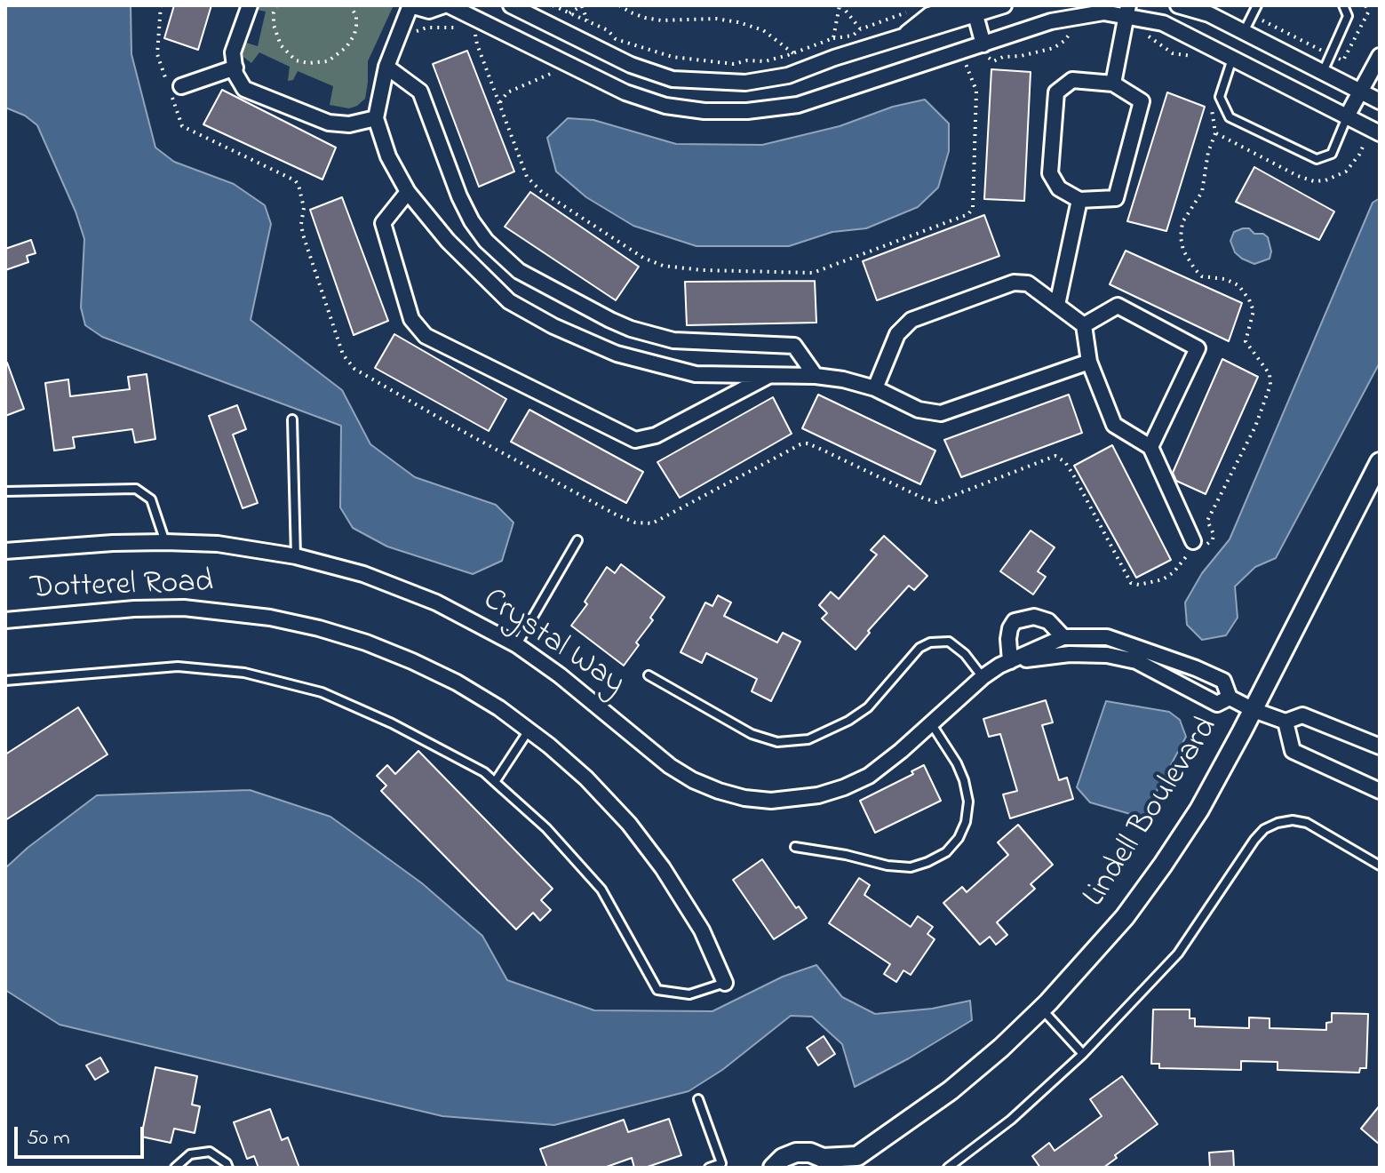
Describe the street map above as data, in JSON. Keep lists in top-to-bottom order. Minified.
{"streets":{"street":["Dotterel Road","Crystal Way","Lindell Boulevard"]},"crossings":[["Crystal Way","Lindell Boulevard"]],"scale_bar":"50 m"}
